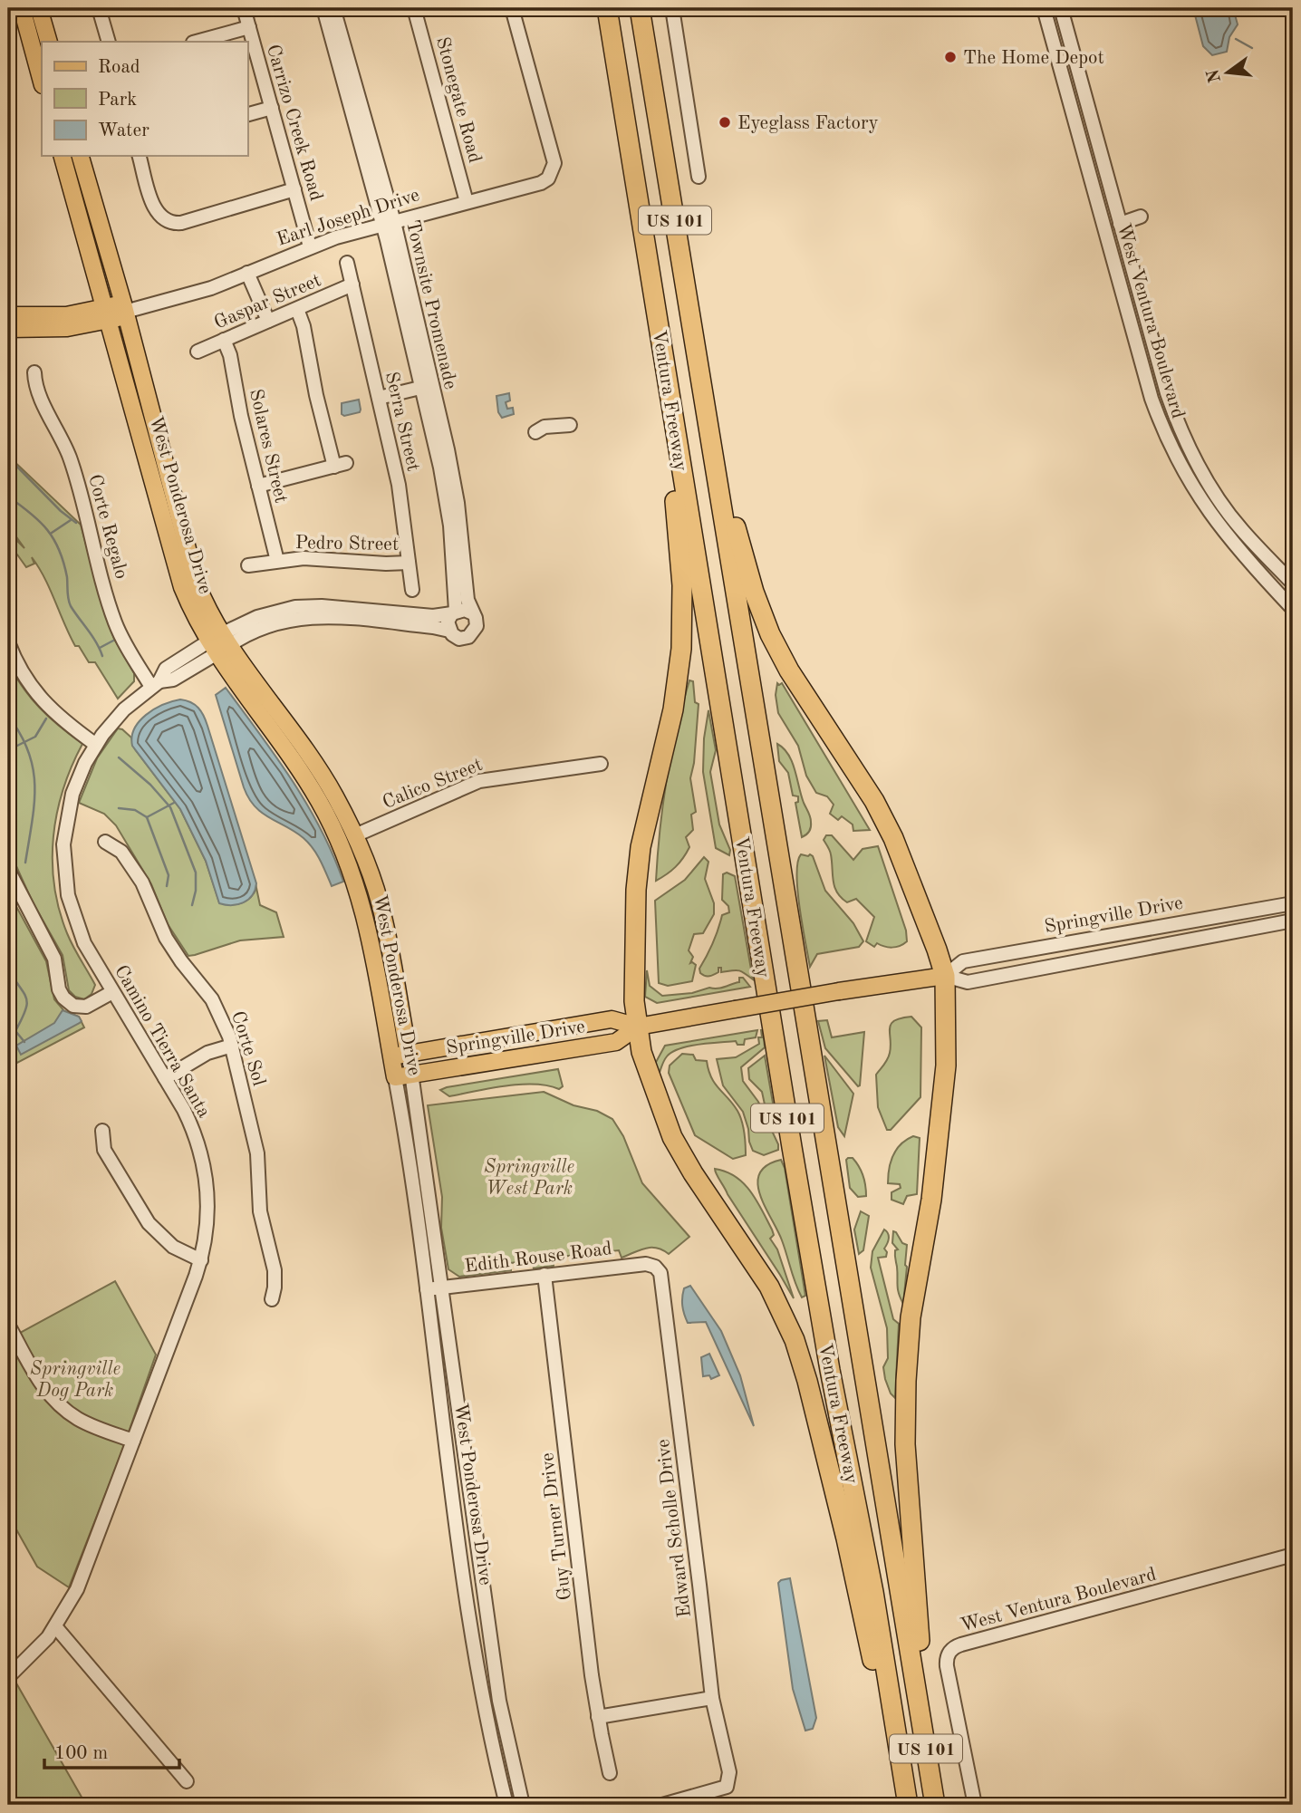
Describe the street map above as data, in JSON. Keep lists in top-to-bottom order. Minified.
{"streets":{"highway":["US 101","Ventura Freeway"],"main road":["Earl Joseph Drive","West Ponderosa Drive","Springville Drive"],"street":["Stonegate Road","Carrizo Creek Road","Gaspar Street","Townsite Promenade","West Ventura Boulevard","Serra Street","Solares Street","Corte Regalo","Pedro Street","Calico Street","Camino Tierra Santa","Corte Sol","Edith Rouse Road","Guy Turner Drive","Edward Scholle Drive"]},"crossings":[["Stonegate Road","Earl Joseph Drive"],["Carrizo Creek Road","Earl Joseph Drive"],["Earl Joseph Drive","Townsite Promenade"],["Earl Joseph Drive","West Ponderosa Drive"],["Gaspar Street","Serra Street"],["Gaspar Street","Solares Street"],["Townsite Promenade","Camino Tierra Santa"],["Serra Street","Pedro Street"],["Solares Street","Pedro Street"],["West Ponderosa Drive","Calico Street"],["West Ponderosa Drive","Springville Drive"],["West Ponderosa Drive","Camino Tierra Santa"],["West Ponderosa Drive","Edith Rouse Road"],["Corte Regalo","Camino Tierra Santa"],["Edith Rouse Road","Guy Turner Drive"],["Edith Rouse Road","Edward Scholle Drive"]],"parks":["Springville West Park","Springville Dog Park"],"places":["The Home Depot","Eyeglass Factory"],"legend":["Road","Park","Water"],"scale_bar":"100 m","north":"left"}
